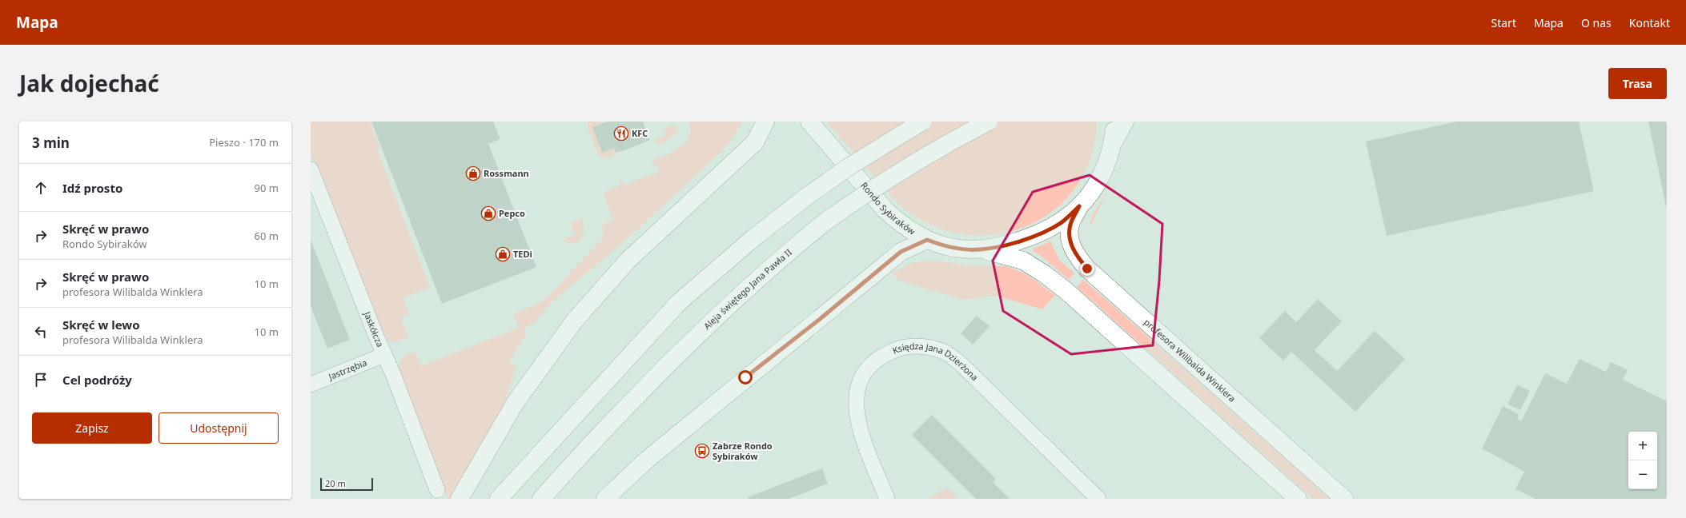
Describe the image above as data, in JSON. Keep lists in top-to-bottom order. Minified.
{"streets":{"main road":["Rondo Sybiraków","Aleja świętego Jana Pawła II","profesora Wilibalda Winklera"],"street":["Jaskółcza","Księdza Jana Dzierżona","Jastrzębia"]},"crossings":[["Rondo Sybiraków","profesora Wilibalda Winklera"],["Jaskółcza","Jastrzębia"]],"places":{"restaurant":["KFC"],"shop":["Rossmann","Pepco","TEDi"],"bus stop":["Zabrze Rondo Sybiraków"]},"scale_bar":"20 m","page":{"header":"Mapa","nav":["Start","Mapa","O nas","Kontakt"],"title":"Jak dojechać","buttons":["Trasa",["Zapisz","Udostępnij"]],"heading":["3 min","Pieszo · 170 m"],"list":[["Idź prosto","90 m"],["Skręć w prawo","Rondo Sybiraków","60 m"],["Skręć w prawo","profesora Wilibalda Winklera","10 m"],["Skręć w lewo","profesora Wilibalda Winklera","10 m"],"Cel podróży"],"map_buttons":["+","−"],"scale":"20 m"}}
